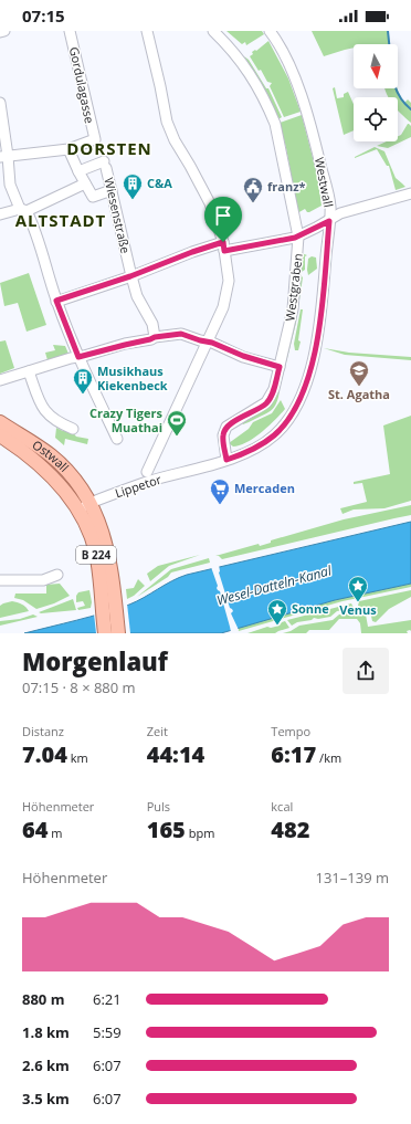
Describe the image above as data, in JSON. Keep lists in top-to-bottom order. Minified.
{"streets":{"main road":["Ostwall","B 224"],"street":["Gordulagasse","Westwall","Wiesenstraße","Westgraben","Lippetor"]},"crossings":[["Westwall","Westgraben"],["Westwall","Lippetor"],["Ostwall","Lippetor"],["Ostwall","B 224"],["Lippetor","B 224"]],"districts":["DORSTEN","ALTSTADT"],"water":["Wesel-Datteln-Kanal"],"places":{"building":["C&A","Musikhaus Kiekenbeck"],"public building":["franz*"],"school or university":["St. Agatha"],"sports":["Crazy Tigers Muathai"],"supermarket":["Mercaden"],"place":["Venus","Sonne"]},"north":"bottom","page":{"status":"07:15","heading":["Morgenlauf","07:15 · 8 × 880 m"],"stats":[["Distanz","7.04 km"],["Zeit","44:14"],["Tempo","6:17 /km"],["Höhenmeter","64 m"],["Puls","165 bpm"],["kcal","482"]],"chart":["Höhenmeter","131–139 m"],"list":[{"name":"880 m","note":"6:21"},{"name":"1.8 km","note":"5:59"},{"name":"2.6 km","note":"6:07"},{"name":"3.5 km","note":"6:07"}]}}
